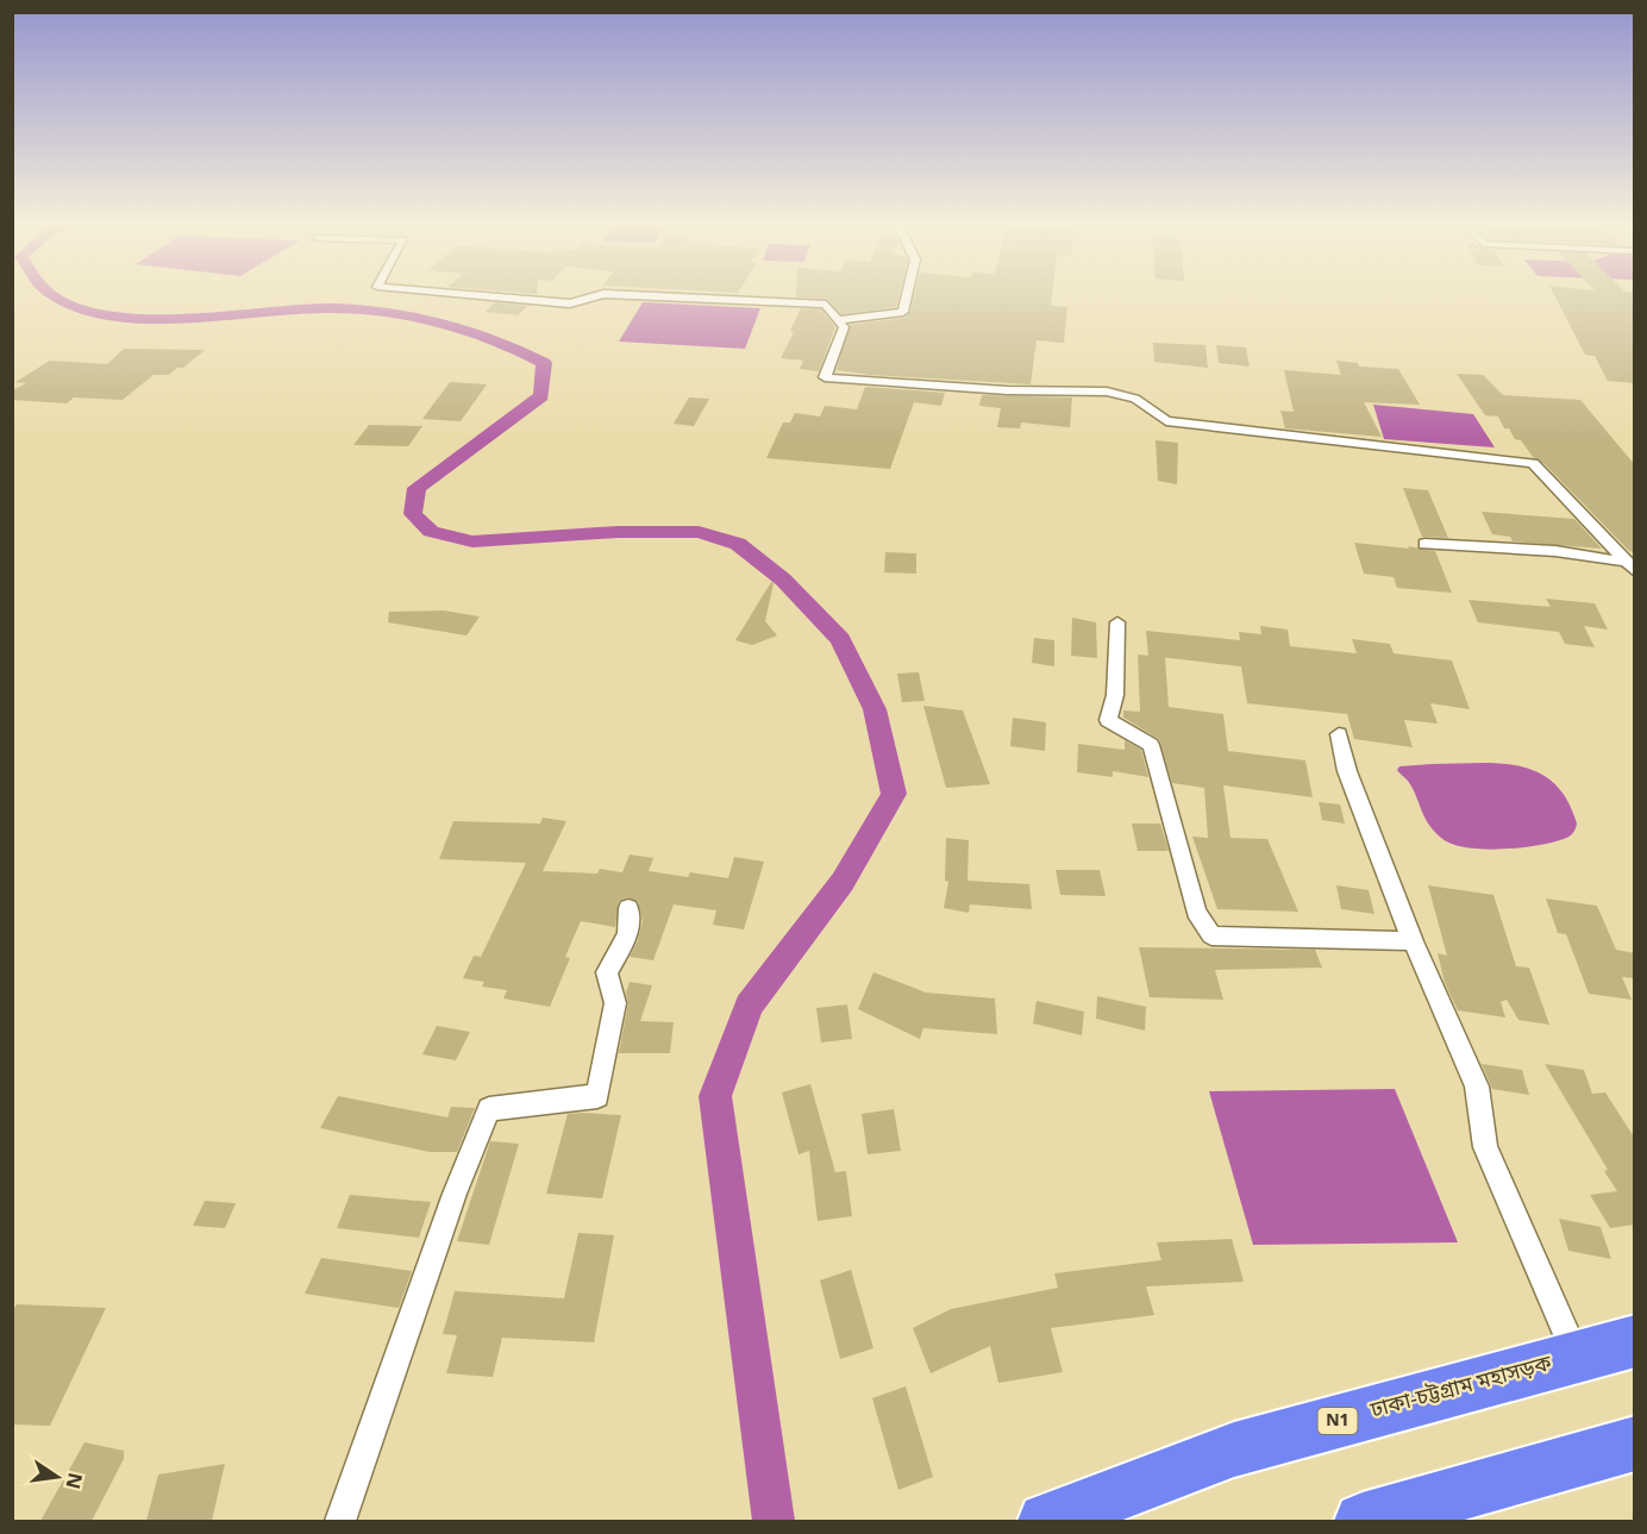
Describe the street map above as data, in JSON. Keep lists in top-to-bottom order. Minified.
{"streets":{"highway":["ঢাকা-চট্টগ্রাম মহাসড়ক","N1"]},"north":"right"}
